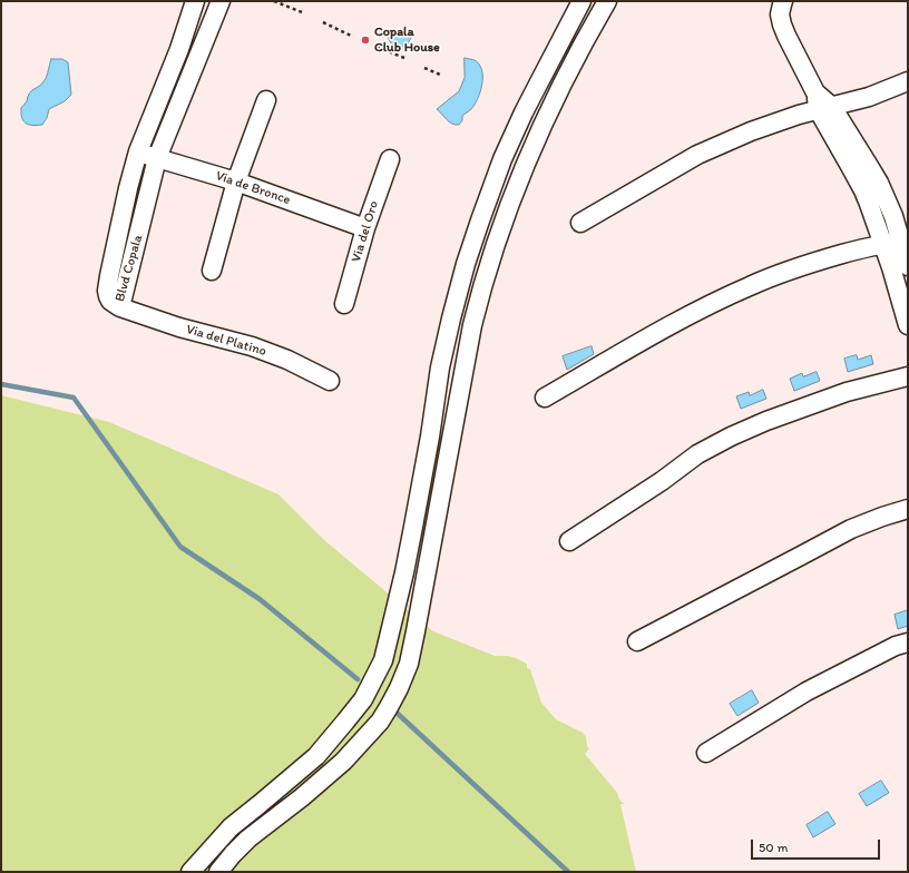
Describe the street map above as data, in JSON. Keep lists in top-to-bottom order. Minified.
{"streets":{"street":["Via de Bronce","Via del Oro","Blvd Copala","Via del Platino"]},"crossings":[["Via de Bronce","Via del Oro"],["Via de Bronce","Blvd Copala"],["Blvd Copala","Via del Platino"]],"places":["Copala Club House"],"scale_bar":"50 m"}
